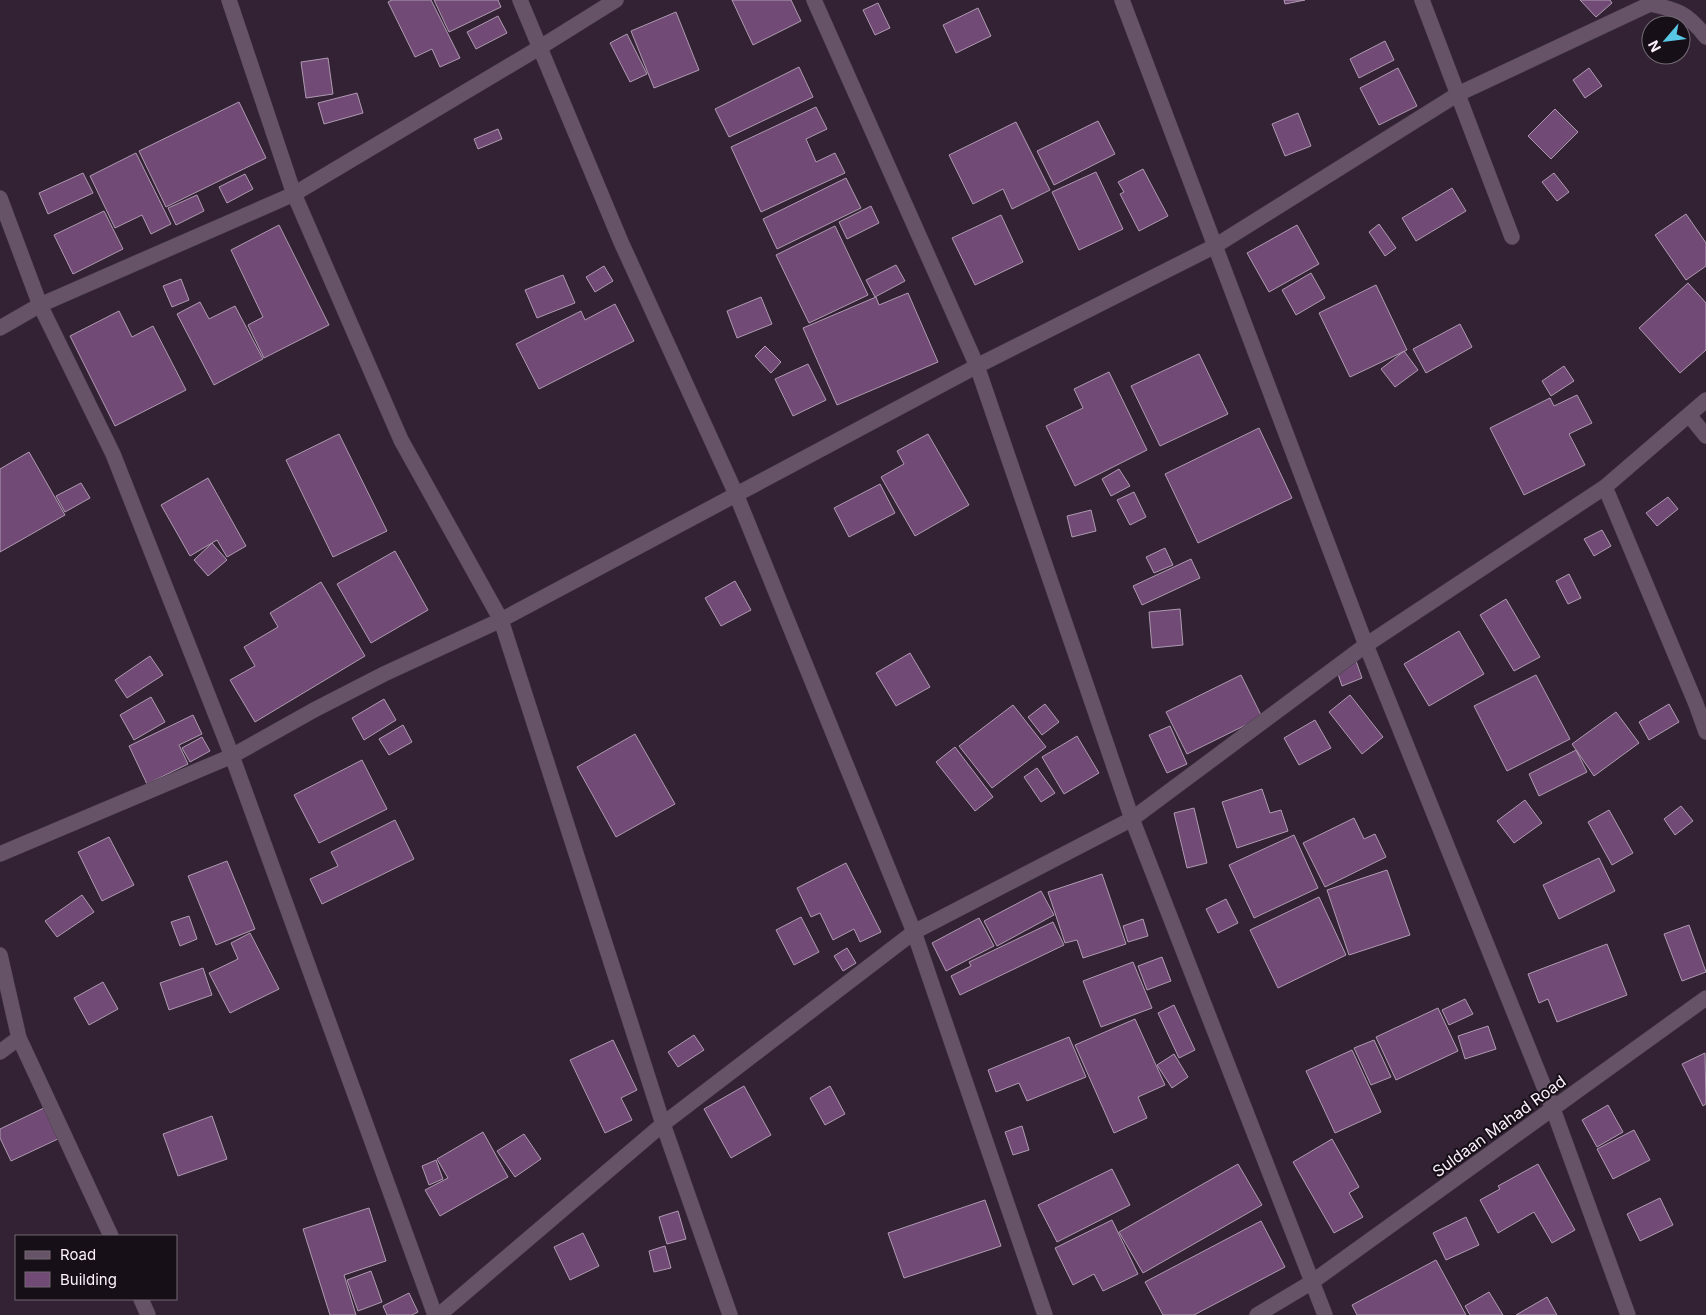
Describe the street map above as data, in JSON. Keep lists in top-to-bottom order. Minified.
{"streets":{"street":["Suldaan Mahad Road"]},"legend":["Road","Building"],"north":"bottom left"}
